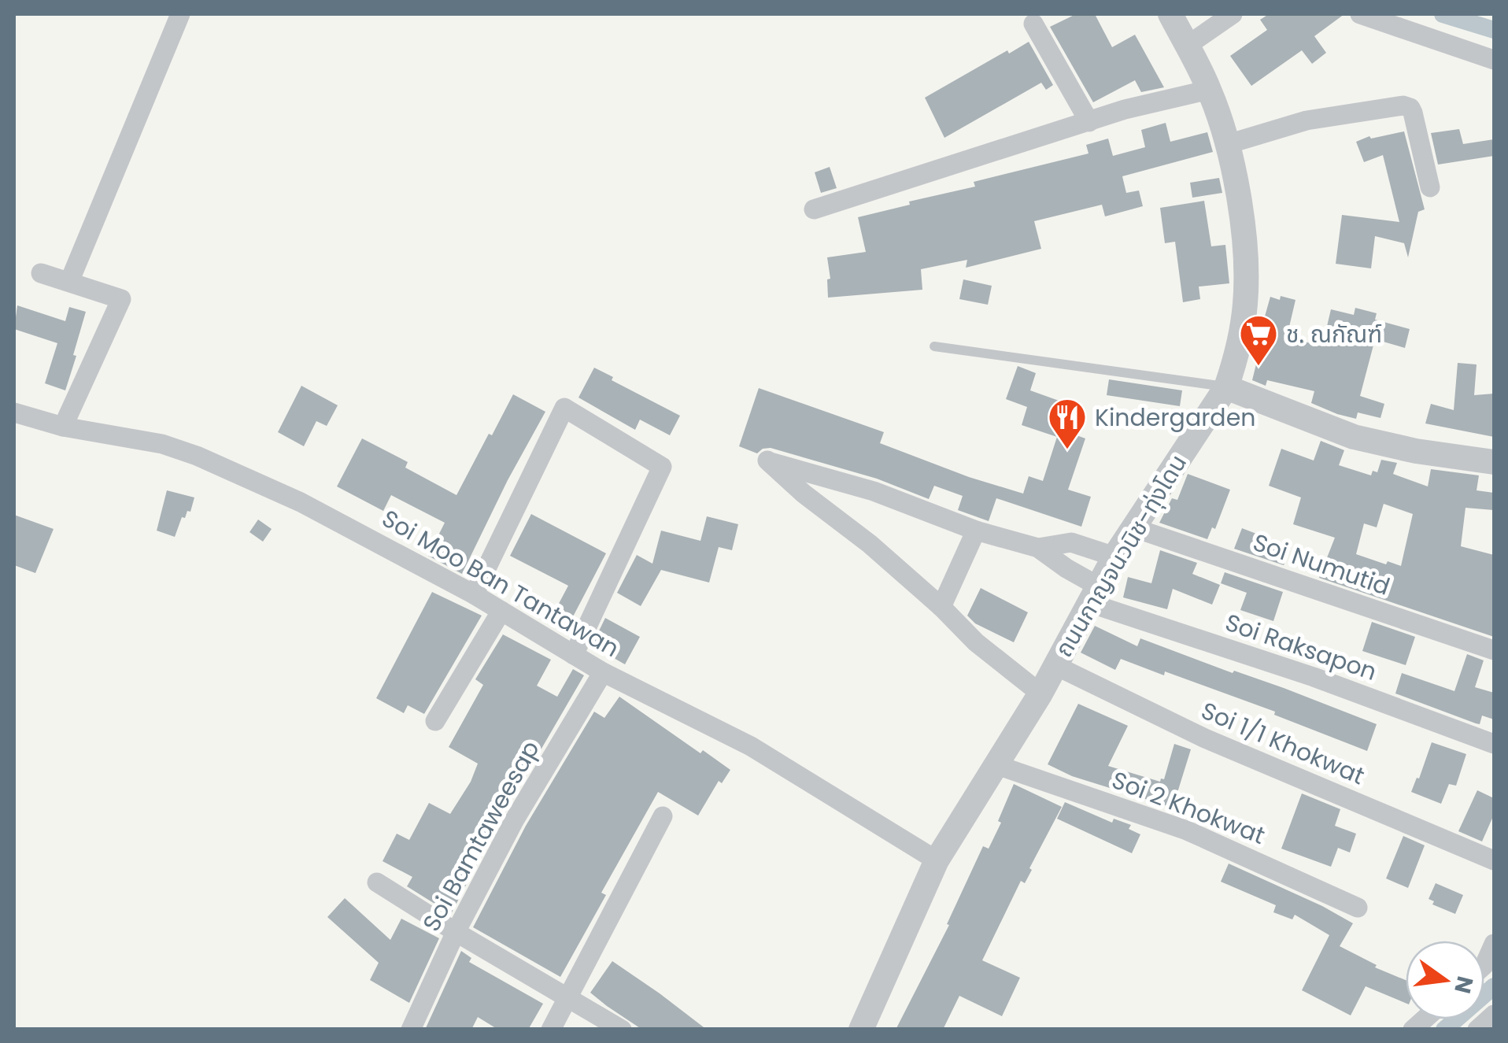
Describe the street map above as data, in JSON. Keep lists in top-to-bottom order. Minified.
{"streets":{"street":["ถนนกาญจนวนิช-ทุ่งโดน","Soi Numutid","Soi Moo Ban Tantawan","Soi Raksapon","Soi 1/1 Khokwat","Soi 2 Khokwat","Soi Bamtaweesap"]},"crossings":[["ถนนกาญจนวนิช-ทุ่งโดน","Soi Numutid"],["ถนนกาญจนวนิช-ทุ่งโดน","Soi Moo Ban Tantawan"],["ถนนกาญจนวนิช-ทุ่งโดน","Soi Raksapon"],["ถนนกาญจนวนิช-ทุ่งโดน","Soi 1/1 Khokwat"],["ถนนกาญจนวนิช-ทุ่งโดน","Soi 2 Khokwat"],["Soi Moo Ban Tantawan","Soi Bamtaweesap"]],"places":{"supermarket":["ช. ณกัณฑ์"],"restaurant":["Kindergarden"]},"north":"right"}
